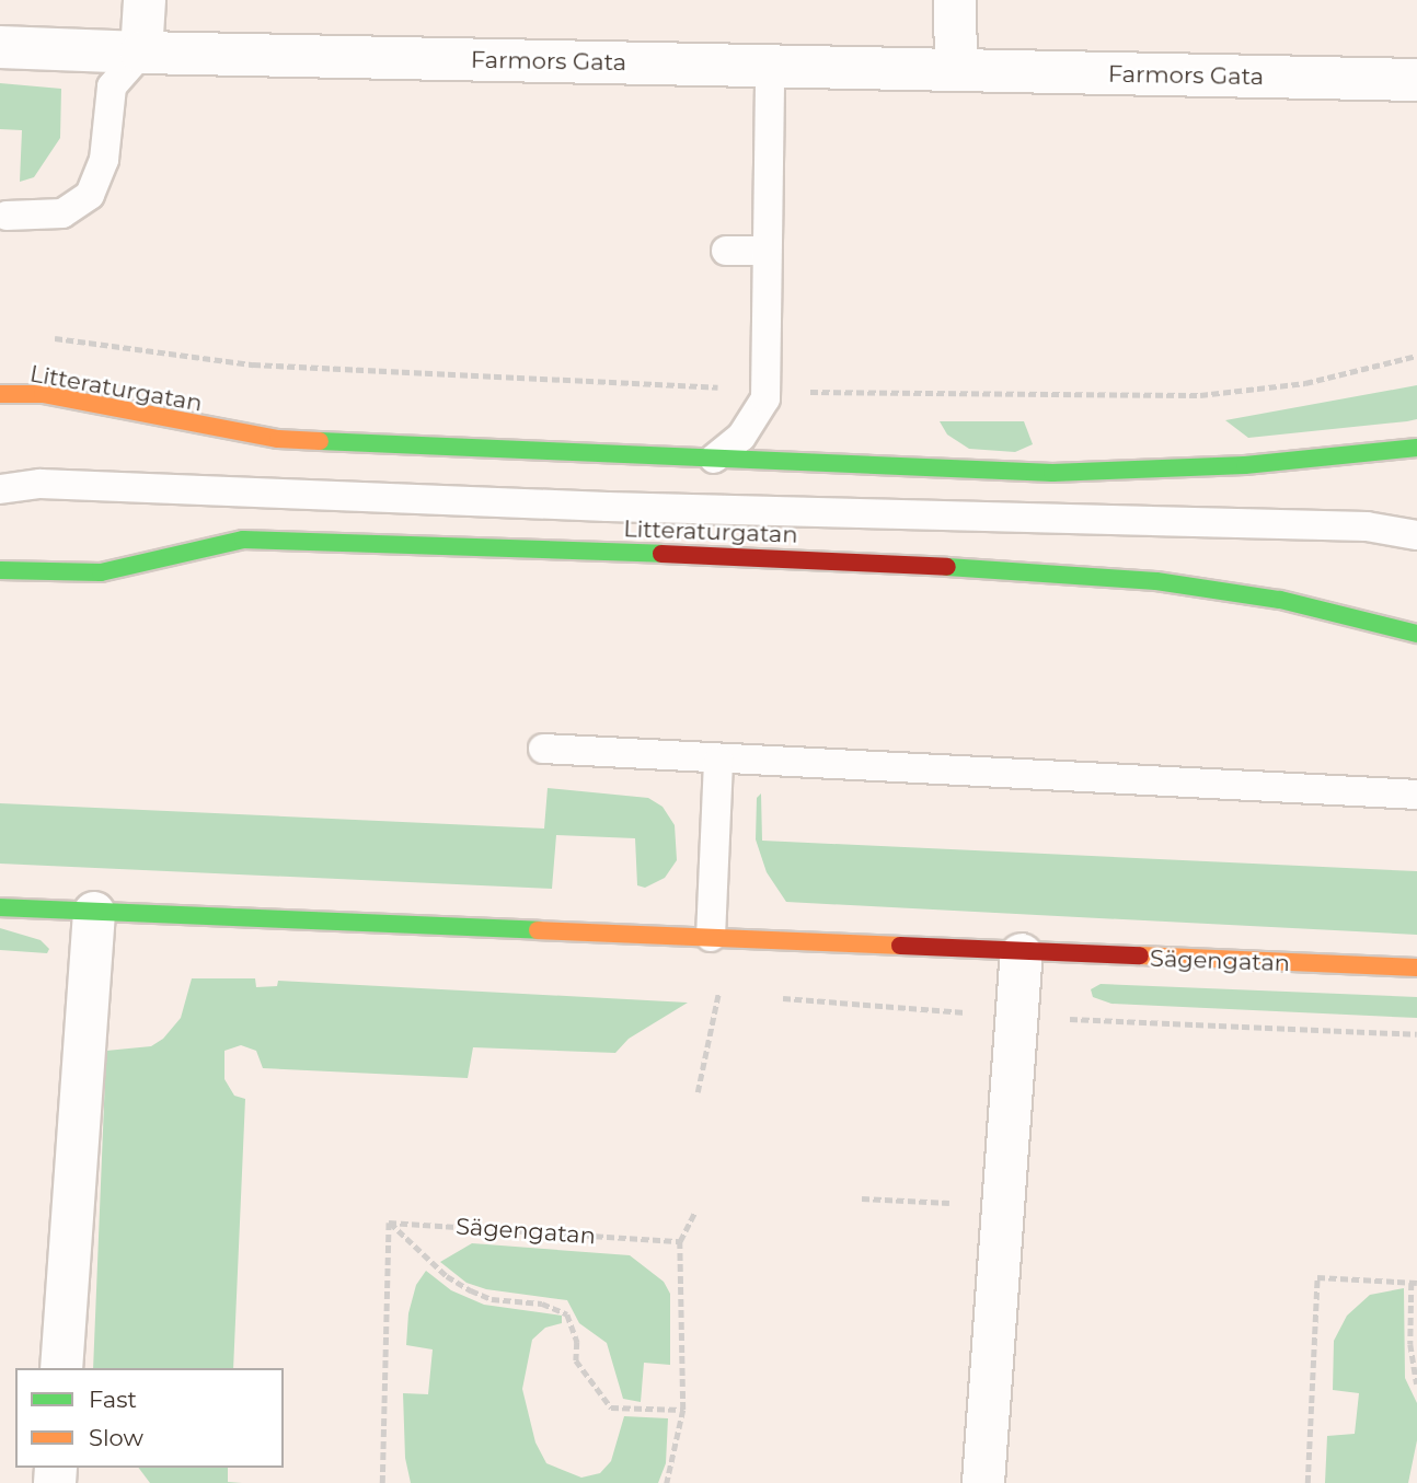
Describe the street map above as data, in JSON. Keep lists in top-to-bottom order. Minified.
{"streets":{"street":["Farmors Gata","Litteraturgatan","Sägengatan"]},"legend":["Fast","Slow"]}
